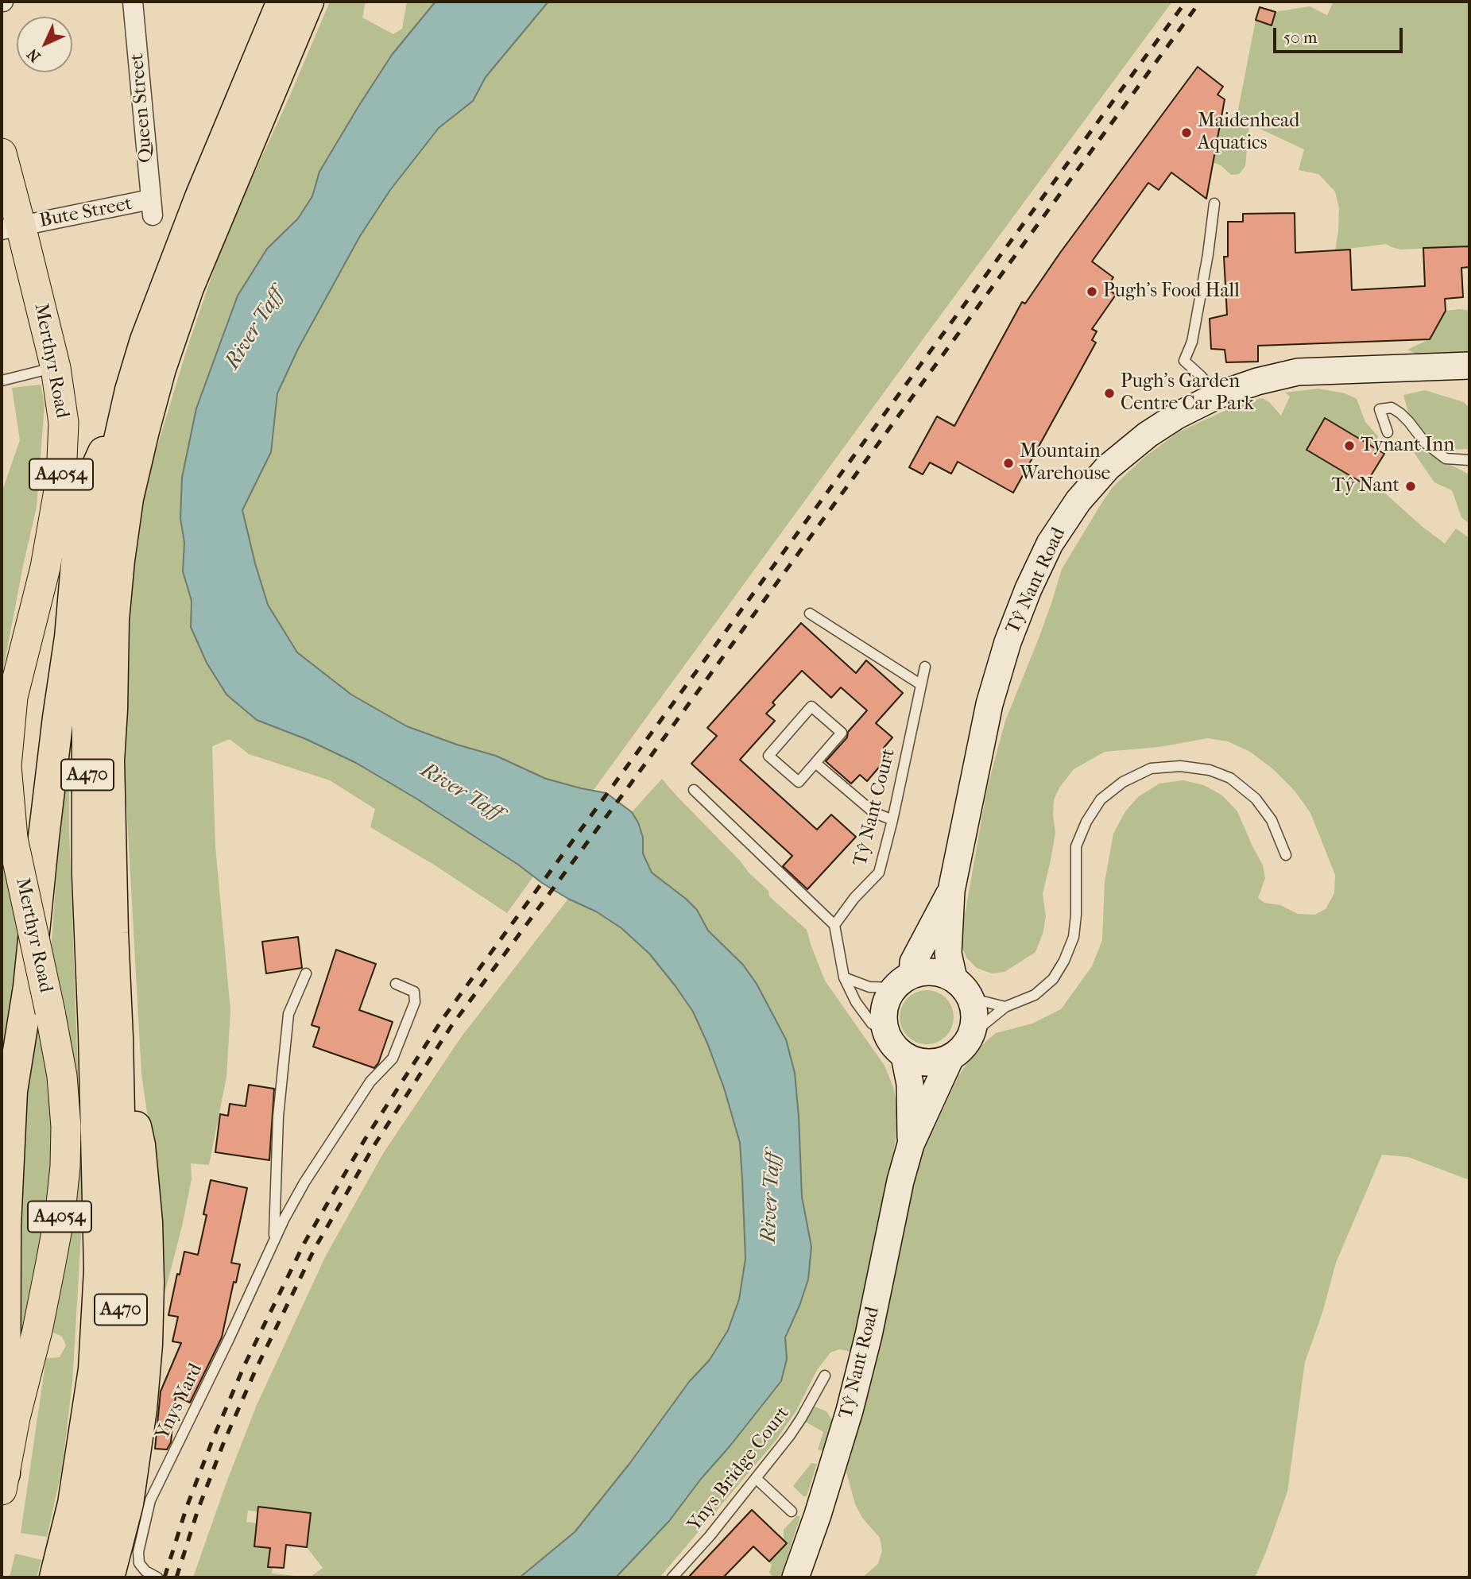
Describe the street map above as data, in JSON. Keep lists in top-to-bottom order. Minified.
{"streets":{"highway":["A470"],"main road":["Merthyr Road","A4054","Tŷ Nant Road"],"street":["Queen Street","Bute Street"],"lane":["Tŷ Nant Court","Ynys Yard","Ynys Bridge Court"]},"crossings":[["Queen Street","Bute Street"],["Bute Street","Merthyr Road"]],"water":["River Taff"],"places":["Maidenhead Aquatics","Pugh's Food Hall","Pugh's Garden Centre Car Park","Tynant Inn","Mountain Warehouse","Tŷ Nant"],"scale_bar":"50 m","north":"bottom left"}
